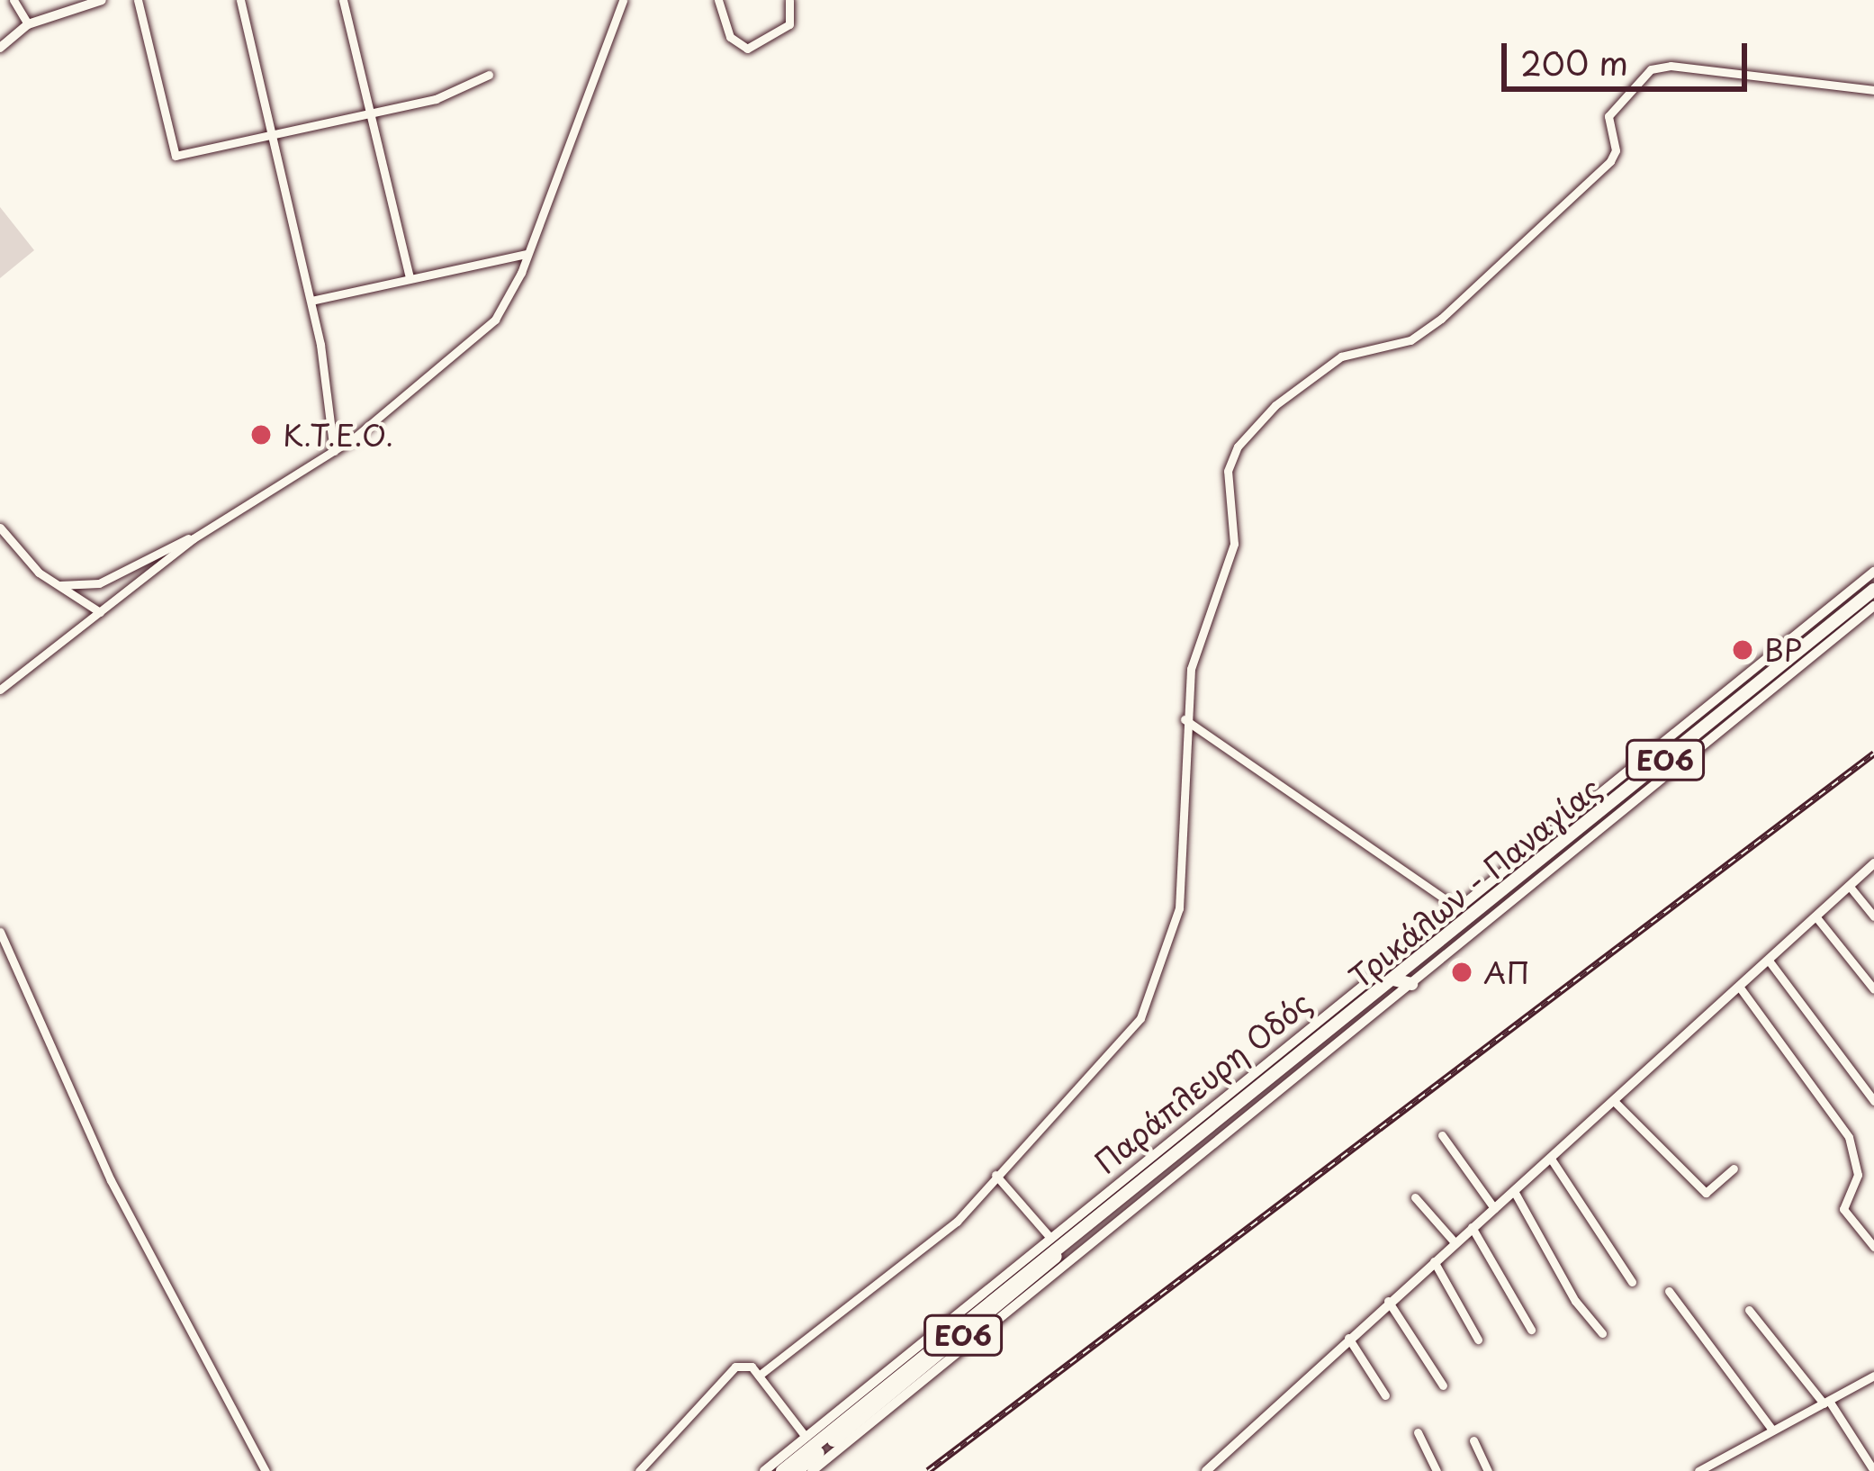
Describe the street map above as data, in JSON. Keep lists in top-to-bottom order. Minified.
{"streets":{"main road":["ΕΟ6","Τρικάλων - Παναγίας"],"street":["Παράπλευρη Οδός"]},"crossings":[["Τρικάλων - Παναγίας","Παράπλευρη Οδός"]],"places":["Κ.Τ.Ε.Ο.","BP","ΑΠ"],"scale_bar":"200 m"}
